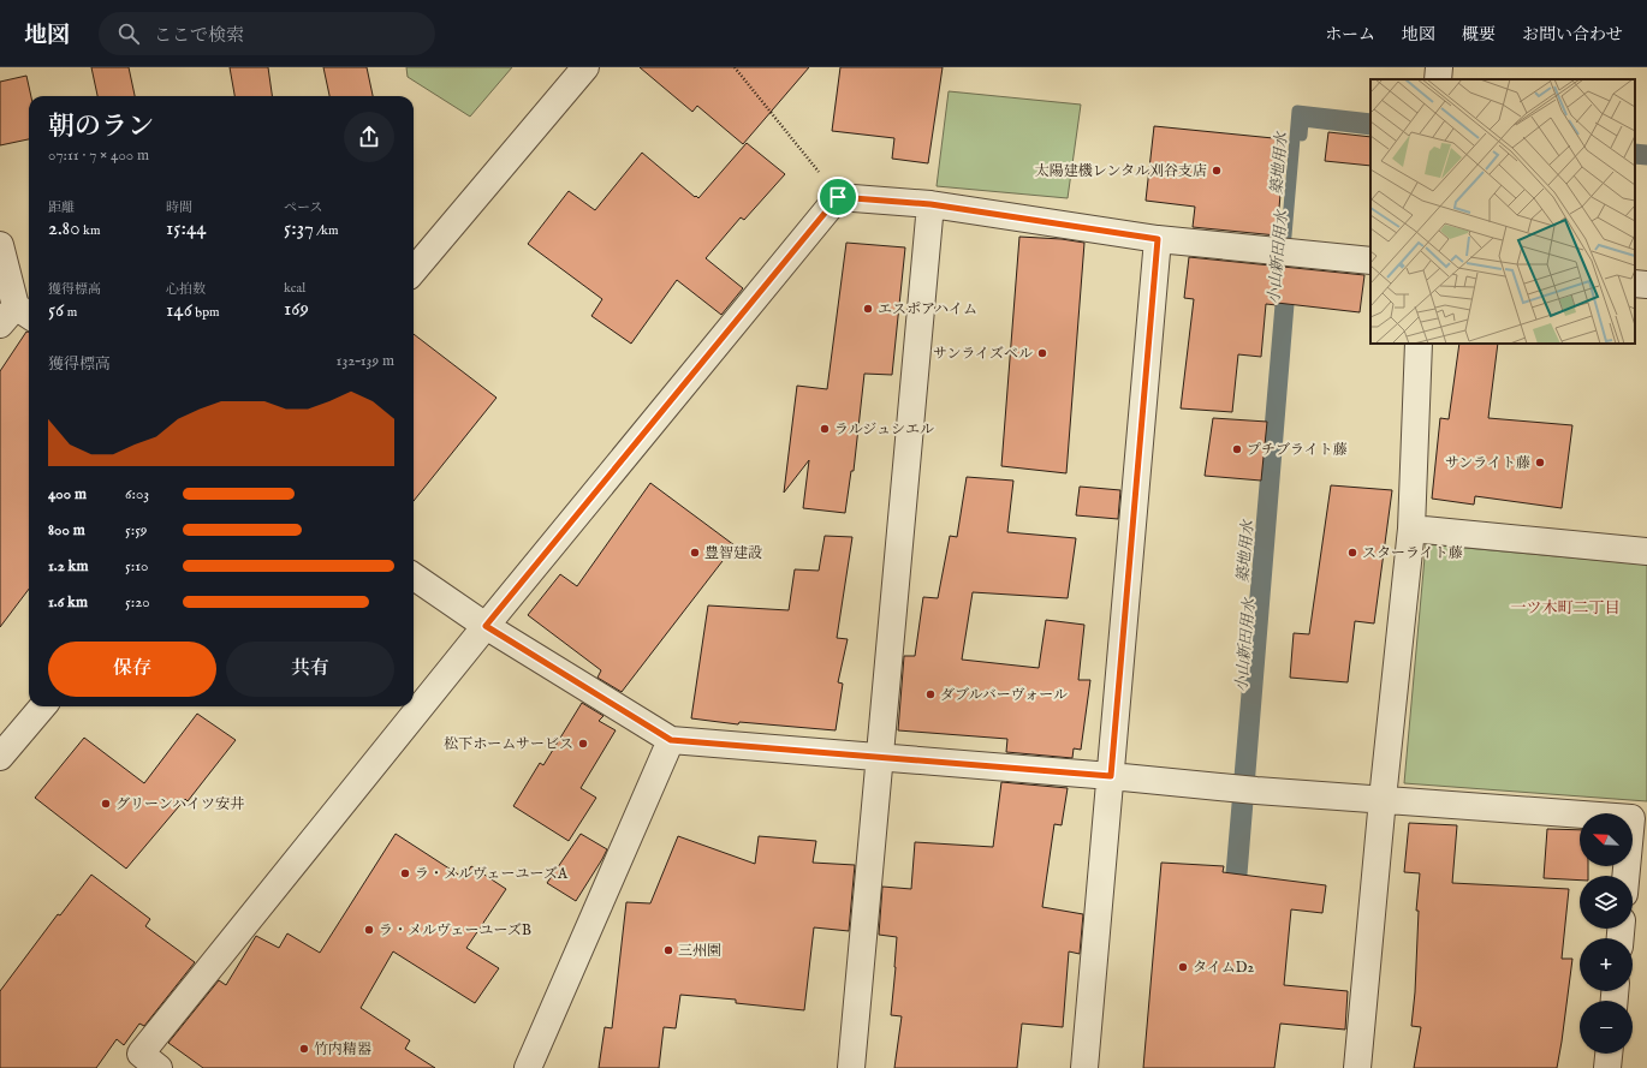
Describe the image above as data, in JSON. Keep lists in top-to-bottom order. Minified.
{"districts":["一ツ木町二丁目"],"water":["築地用水","小山新田用水"],"places":["太陽建機レンタル刈谷支店","エスポアハイム","サンライズベル","ラルジュシエル","プチブライト藤","サンライト藤","豊智建設","スターライト藤","ダブルバーヴォール","松下ホームサービス","グリーンハイツ安井","ラ・メルヴェーユーズA","ラ・メルヴェーユーズB","三州園","タイムD2","竹内精器"],"north":"top left","page":{"header":"地図","search":"ここで検索","nav":["ホーム","地図","概要","お問い合わせ"],"heading":["朝のラン","07:11 · 7 × 400 m"],"stats":[["距離","2.80 km"],["時間","15:44"],["ペース","5:37 /km"],["獲得標高","56 m"],["心拍数","146 bpm"],["kcal","169"]],"chart":["獲得標高","132–139 m"],"list":[{"name":"400 m","note":"6:03"},{"name":"800 m","note":"5:59"},{"name":"1.2 km","note":"5:10"},{"name":"1.6 km","note":"5:20"}],"buttons":["保存","共有"],"map_buttons":["+","−"]}}
